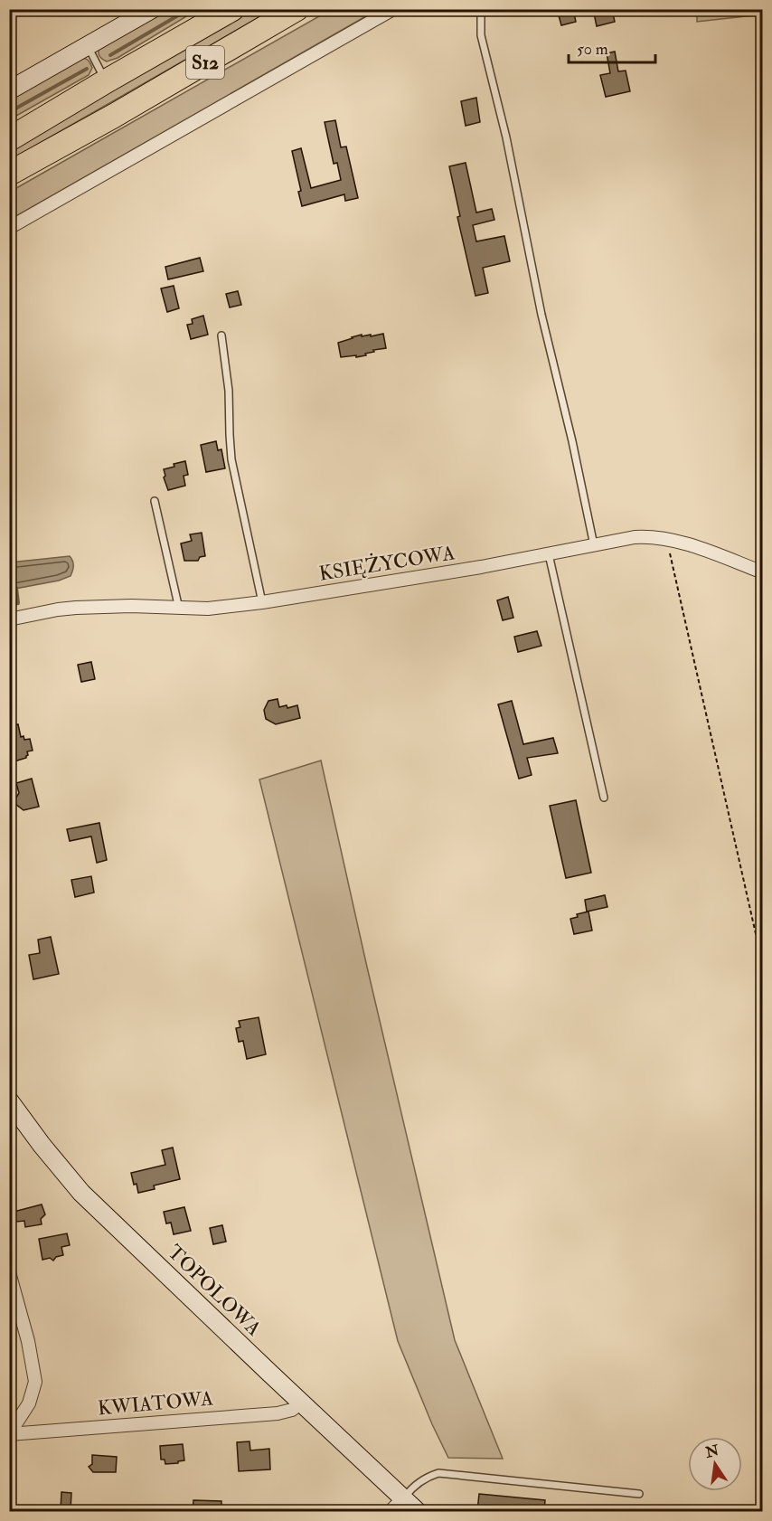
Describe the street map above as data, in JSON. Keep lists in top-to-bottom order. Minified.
{"streets":{"highway":["S12"],"street":["KSIĘŻYCOWA","TOPOLOWA","KWIATOWA"]},"crossings":[["TOPOLOWA","KWIATOWA"]],"scale_bar":"50 m","north":"top"}
